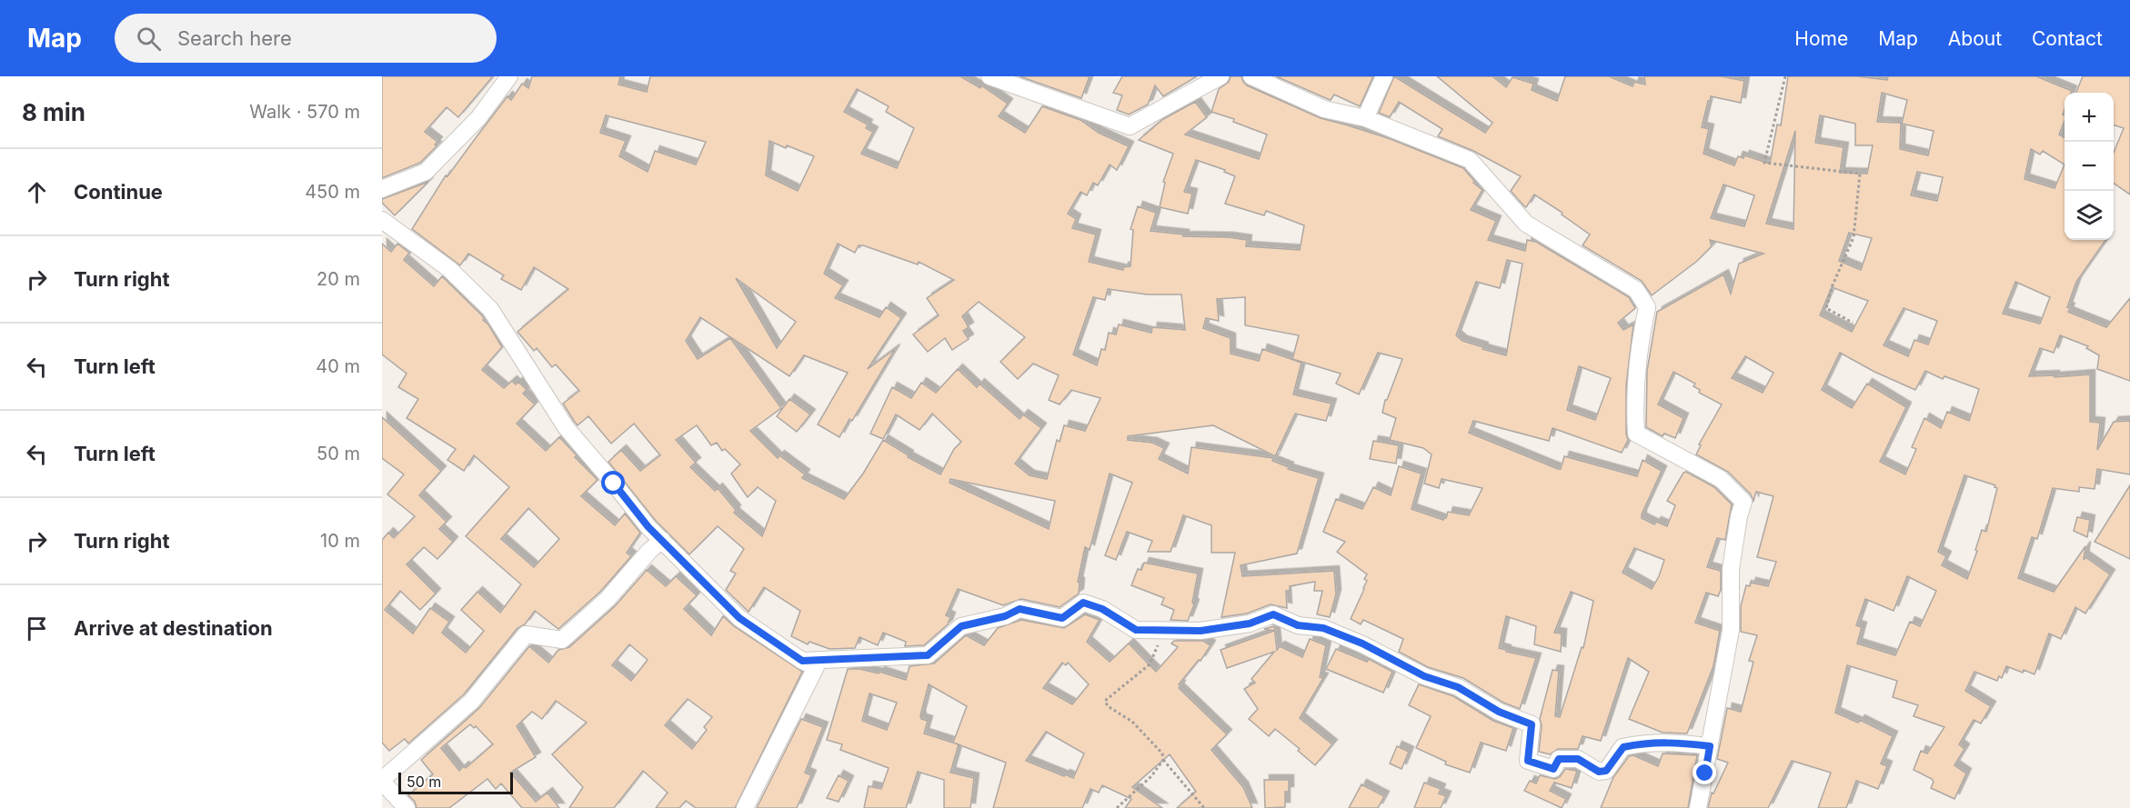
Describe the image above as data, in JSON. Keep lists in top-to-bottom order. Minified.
{"scale_bar":"50 m","page":{"header":"Map","search":"Search here","nav":["Home","Map","About","Contact"],"heading":["8 min","Walk · 570 m"],"map_buttons":["+","−"],"list":[["Continue","450 m"],["Turn right","20 m"],["Turn left","40 m"],["Turn left","50 m"],["Turn right","10 m"],"Arrive at destination"],"scale":"50 m"}}
